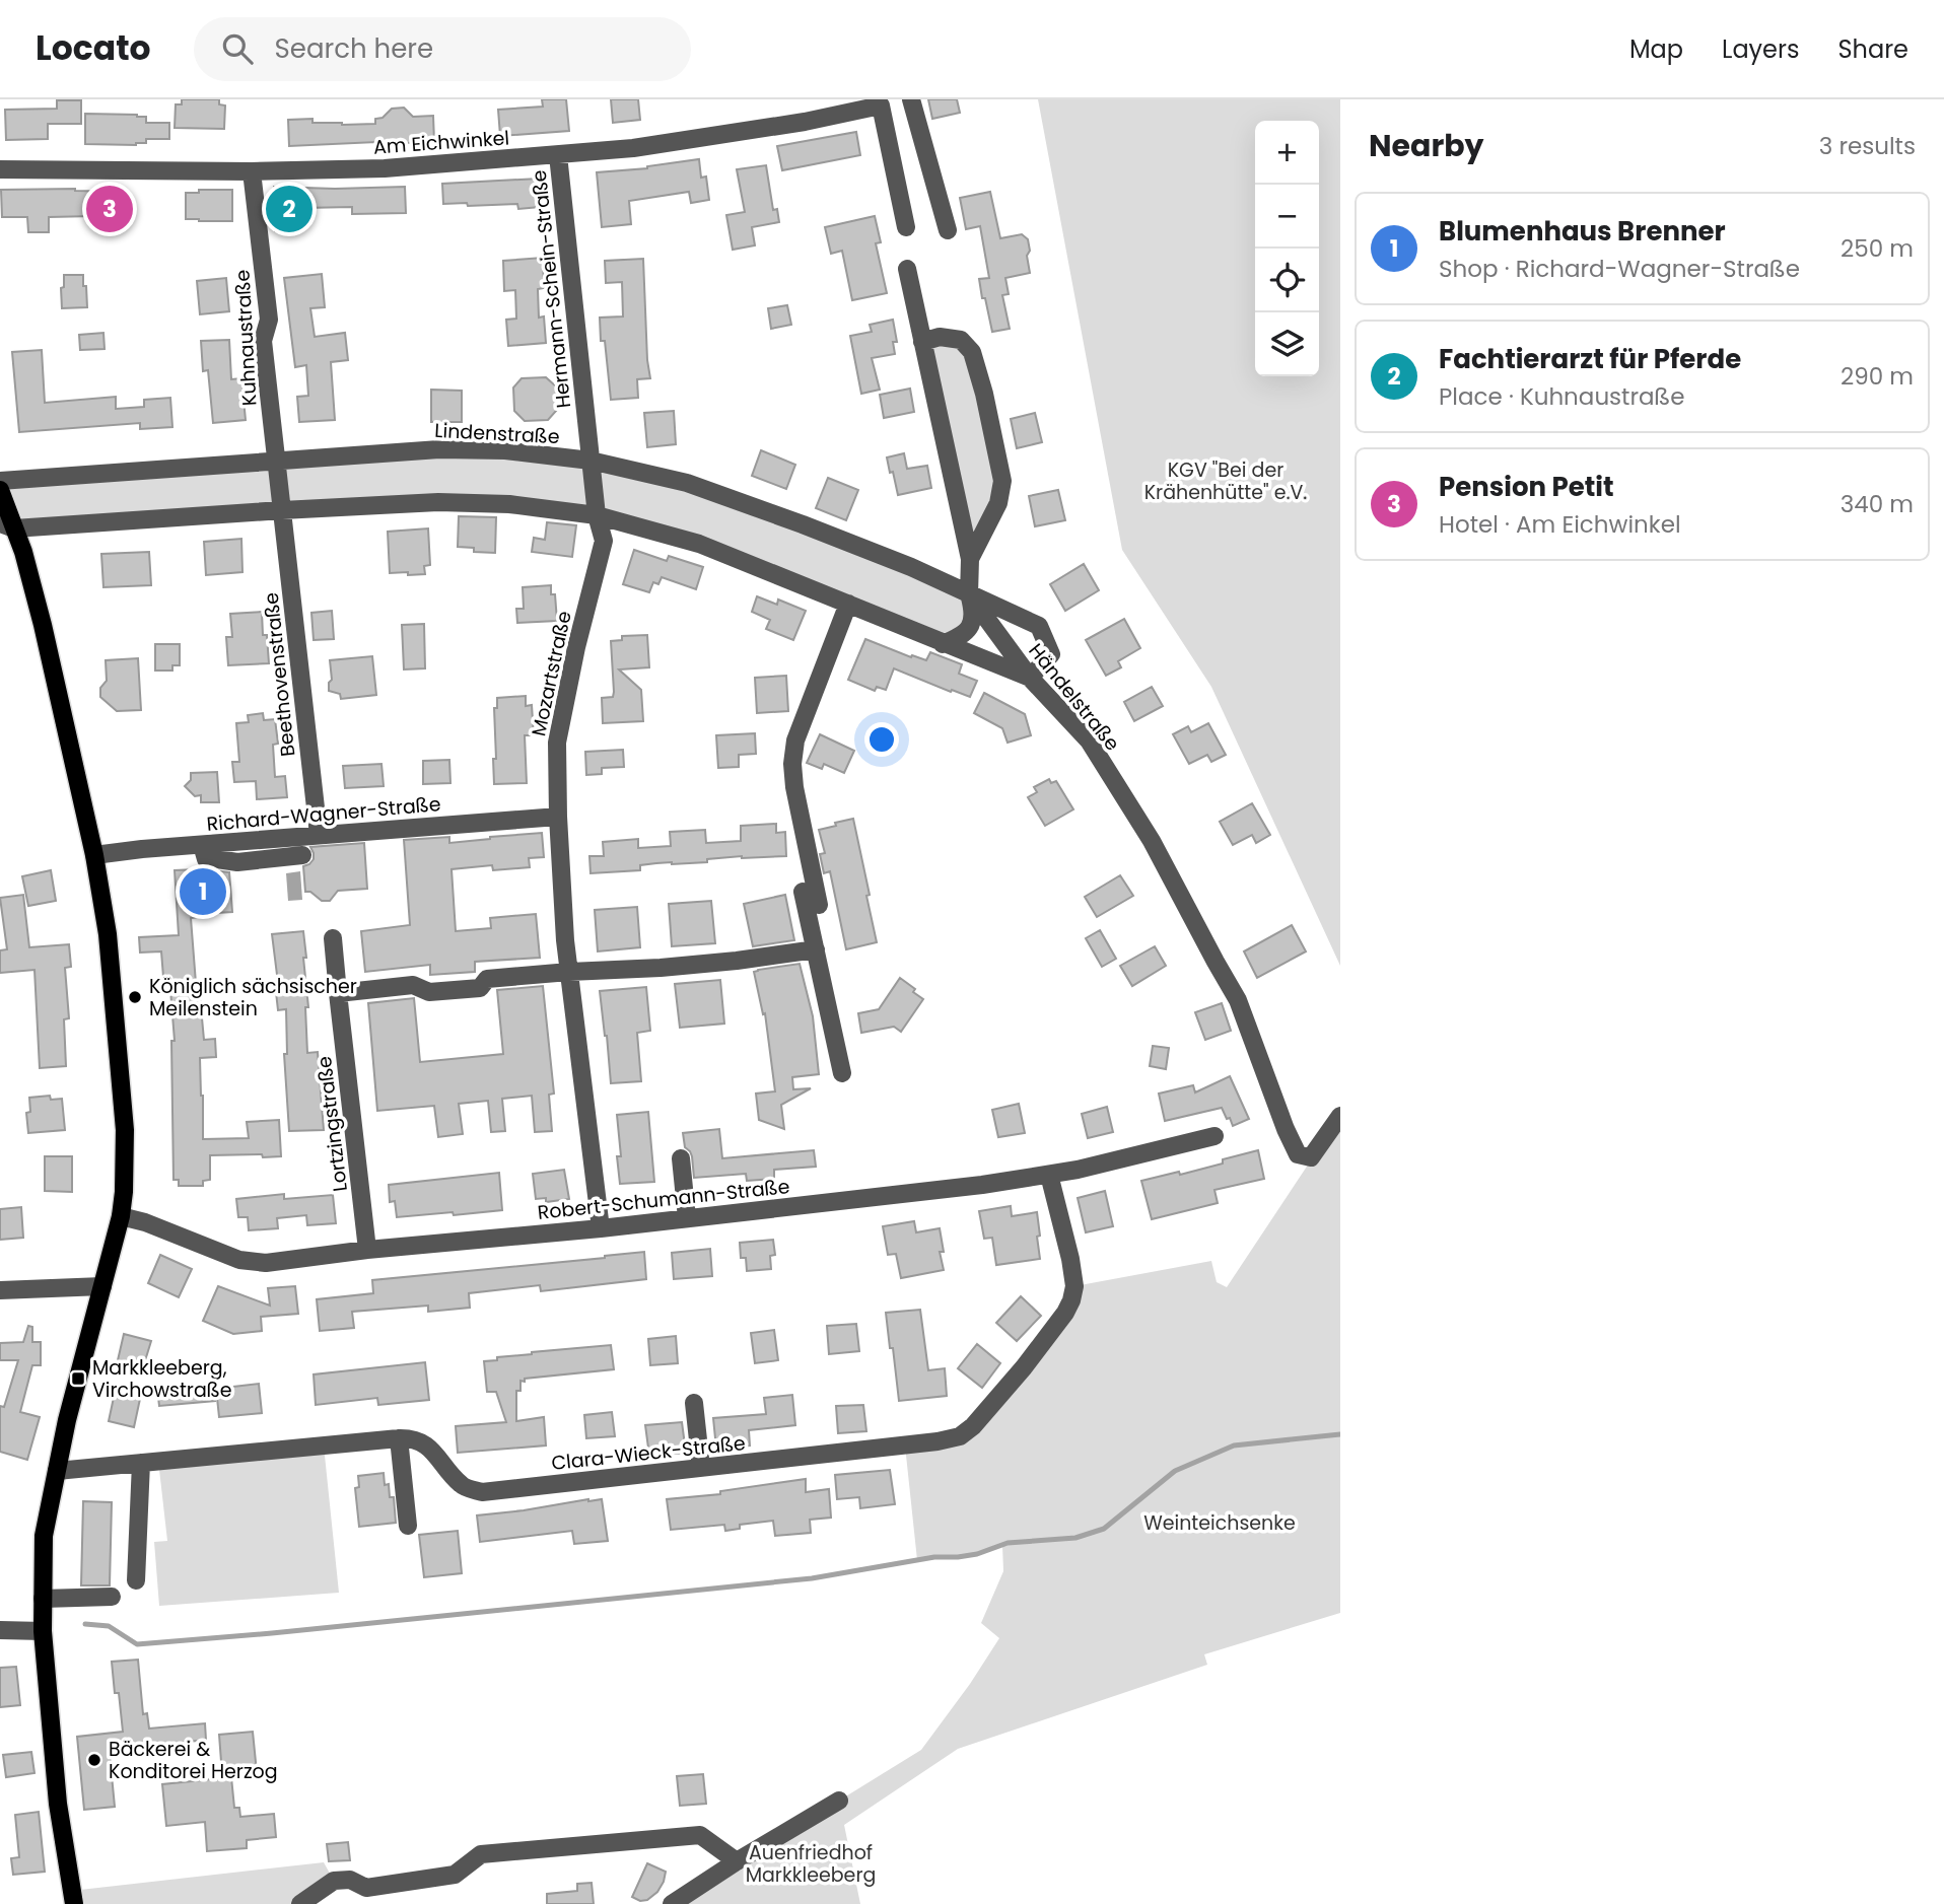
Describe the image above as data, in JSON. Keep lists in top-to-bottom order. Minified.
{"streets":{"street":["Am Eichwinkel","Hermann-Schein-Straße","Kuhnaustraße","Lindenstraße","Mozartstraße","Beethovenstraße","Händelstraße","Richard-Wagner-Straße","Lortzingstraße","Robert-Schumann-Straße","Clara-Wieck-Straße"]},"crossings":[["Am Eichwinkel","Hermann-Schein-Straße"],["Am Eichwinkel","Kuhnaustraße"],["Hermann-Schein-Straße","Lindenstraße"],["Hermann-Schein-Straße","Mozartstraße"],["Kuhnaustraße","Lindenstraße"],["Kuhnaustraße","Beethovenstraße"],["Lindenstraße","Händelstraße"],["Mozartstraße","Richard-Wagner-Straße"],["Mozartstraße","Robert-Schumann-Straße"],["Beethovenstraße","Richard-Wagner-Straße"],["Lortzingstraße","Robert-Schumann-Straße"],["Robert-Schumann-Straße","Clara-Wieck-Straße"]],"parks":["KGV \"Bei der Krähenhütte\" e.V.","Weinteichsenke","Auenfriedhof Markkleeberg"],"places":{"other":["Königlich sächsischer Meilenstein","Bäckerei & Konditorei Herzog"],"transit":["Markkleeberg, Virchowstraße"]},"page":{"header":"Locato","search":"Search here","nav":["Map","Layers","Share"],"heading":["Nearby","3 results"],"map_buttons":["+","−"],"pins":["2","3","1"],"list":[{"mark":"1","name":"Blumenhaus Brenner","note":"Shop · Richard-Wagner-Straße","value":"250 m"},{"mark":"2","name":"Fachtierarzt für Pferde","note":"Place · Kuhnaustraße","value":"290 m"},{"mark":"3","name":"Pension Petit","note":"Hotel · Am Eichwinkel","value":"340 m"}]}}
